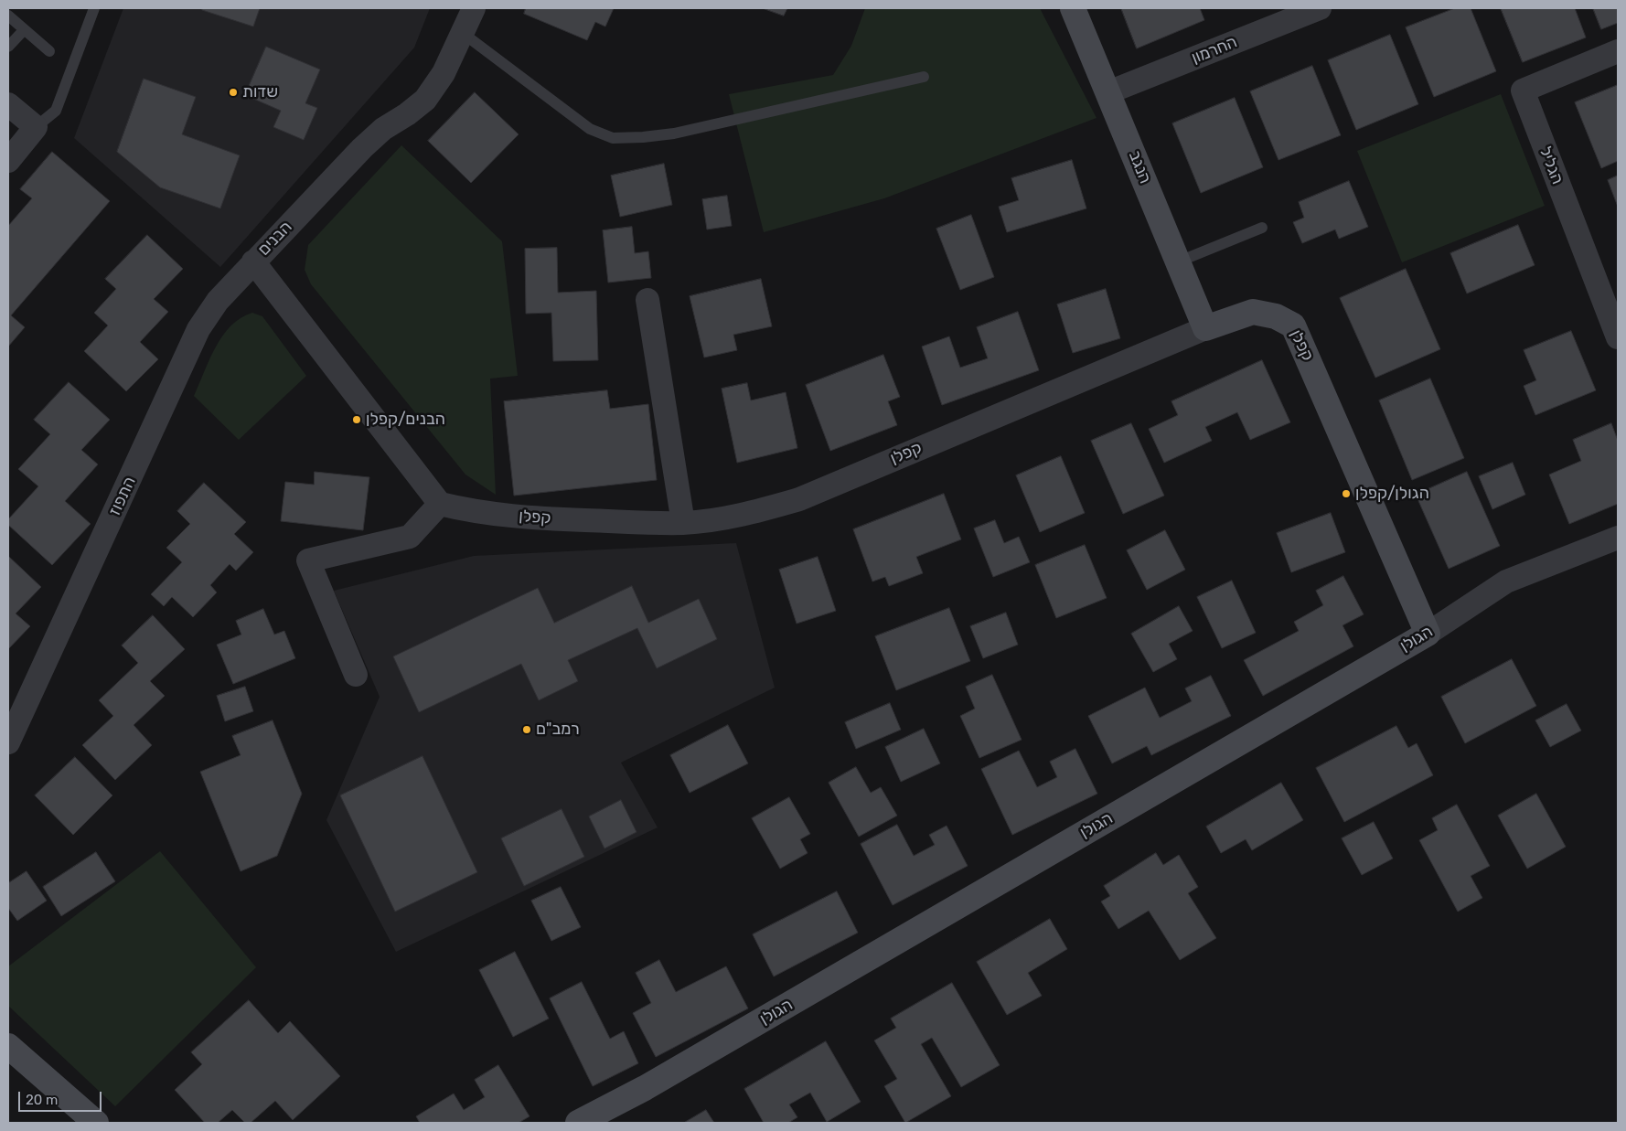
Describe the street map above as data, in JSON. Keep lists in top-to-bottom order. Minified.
{"streets":{"street":["החרמון","הגליל","הנגב","הבנים","קפלן","התפוז","הגולן"]},"crossings":[["החרמון","הנגב"],["הנגב","קפלן"],["הבנים","קפלן"],["הבנים","התפוז"],["קפלן","הגולן"]],"places":["שדות","הבנים/קפלן","הגולן/קפלן","רמב\"ם"],"scale_bar":"20 m"}
